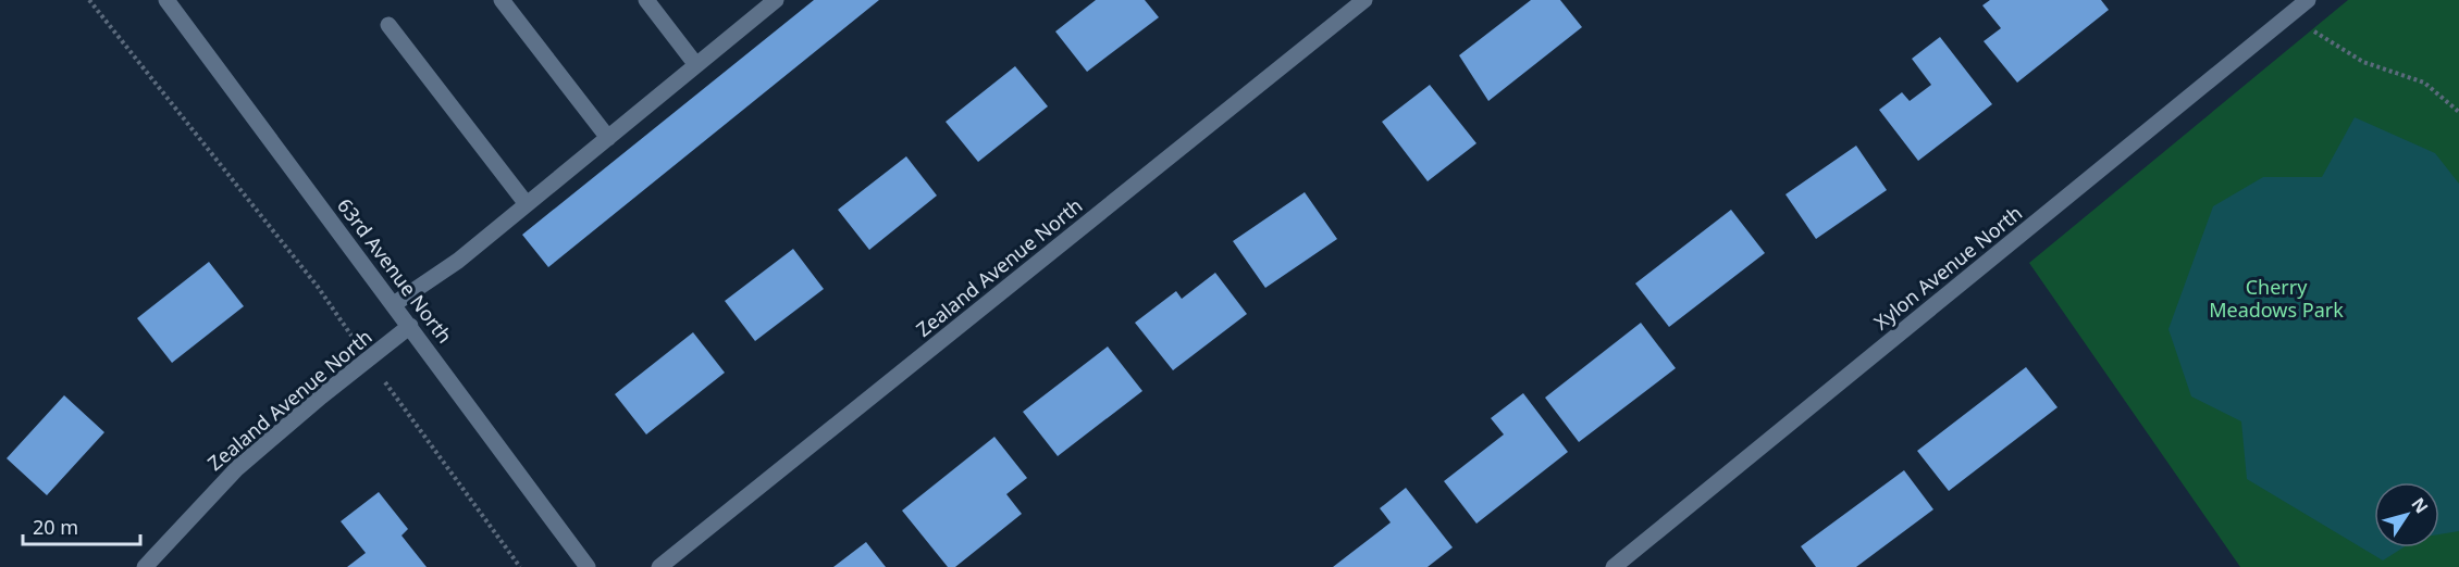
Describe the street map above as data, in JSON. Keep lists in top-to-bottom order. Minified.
{"streets":{"street":["Zealand Avenue North","Xylon Avenue North","63rd Avenue North"]},"crossings":[["Zealand Avenue North","63rd Avenue North"]],"parks":["Cherry Meadows Park"],"scale_bar":"20 m","north":"top right"}
